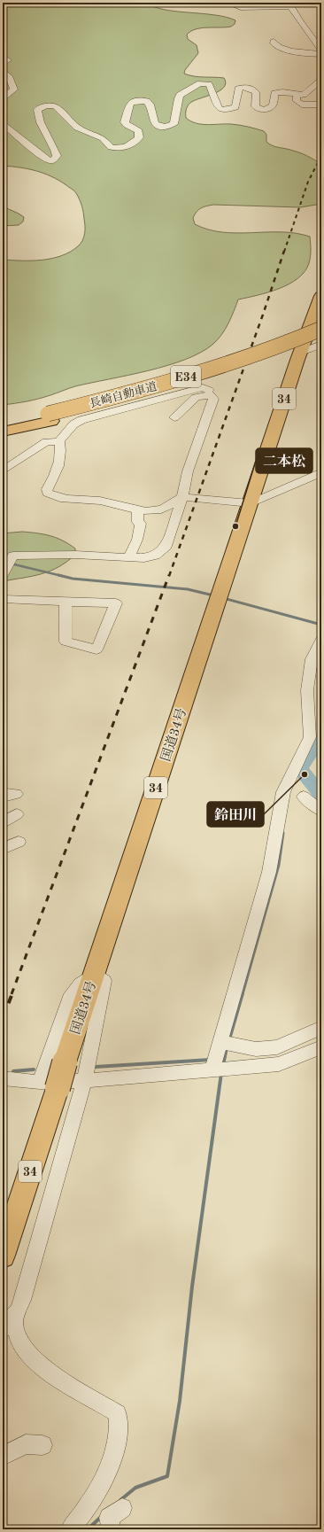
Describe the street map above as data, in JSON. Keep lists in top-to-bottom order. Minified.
{"streets":{"highway":["E34","長崎自動車道","34","国道34号"]},"crossings":[["長崎自動車道","国道34号"]],"places":["二本松","鈴田川"]}
